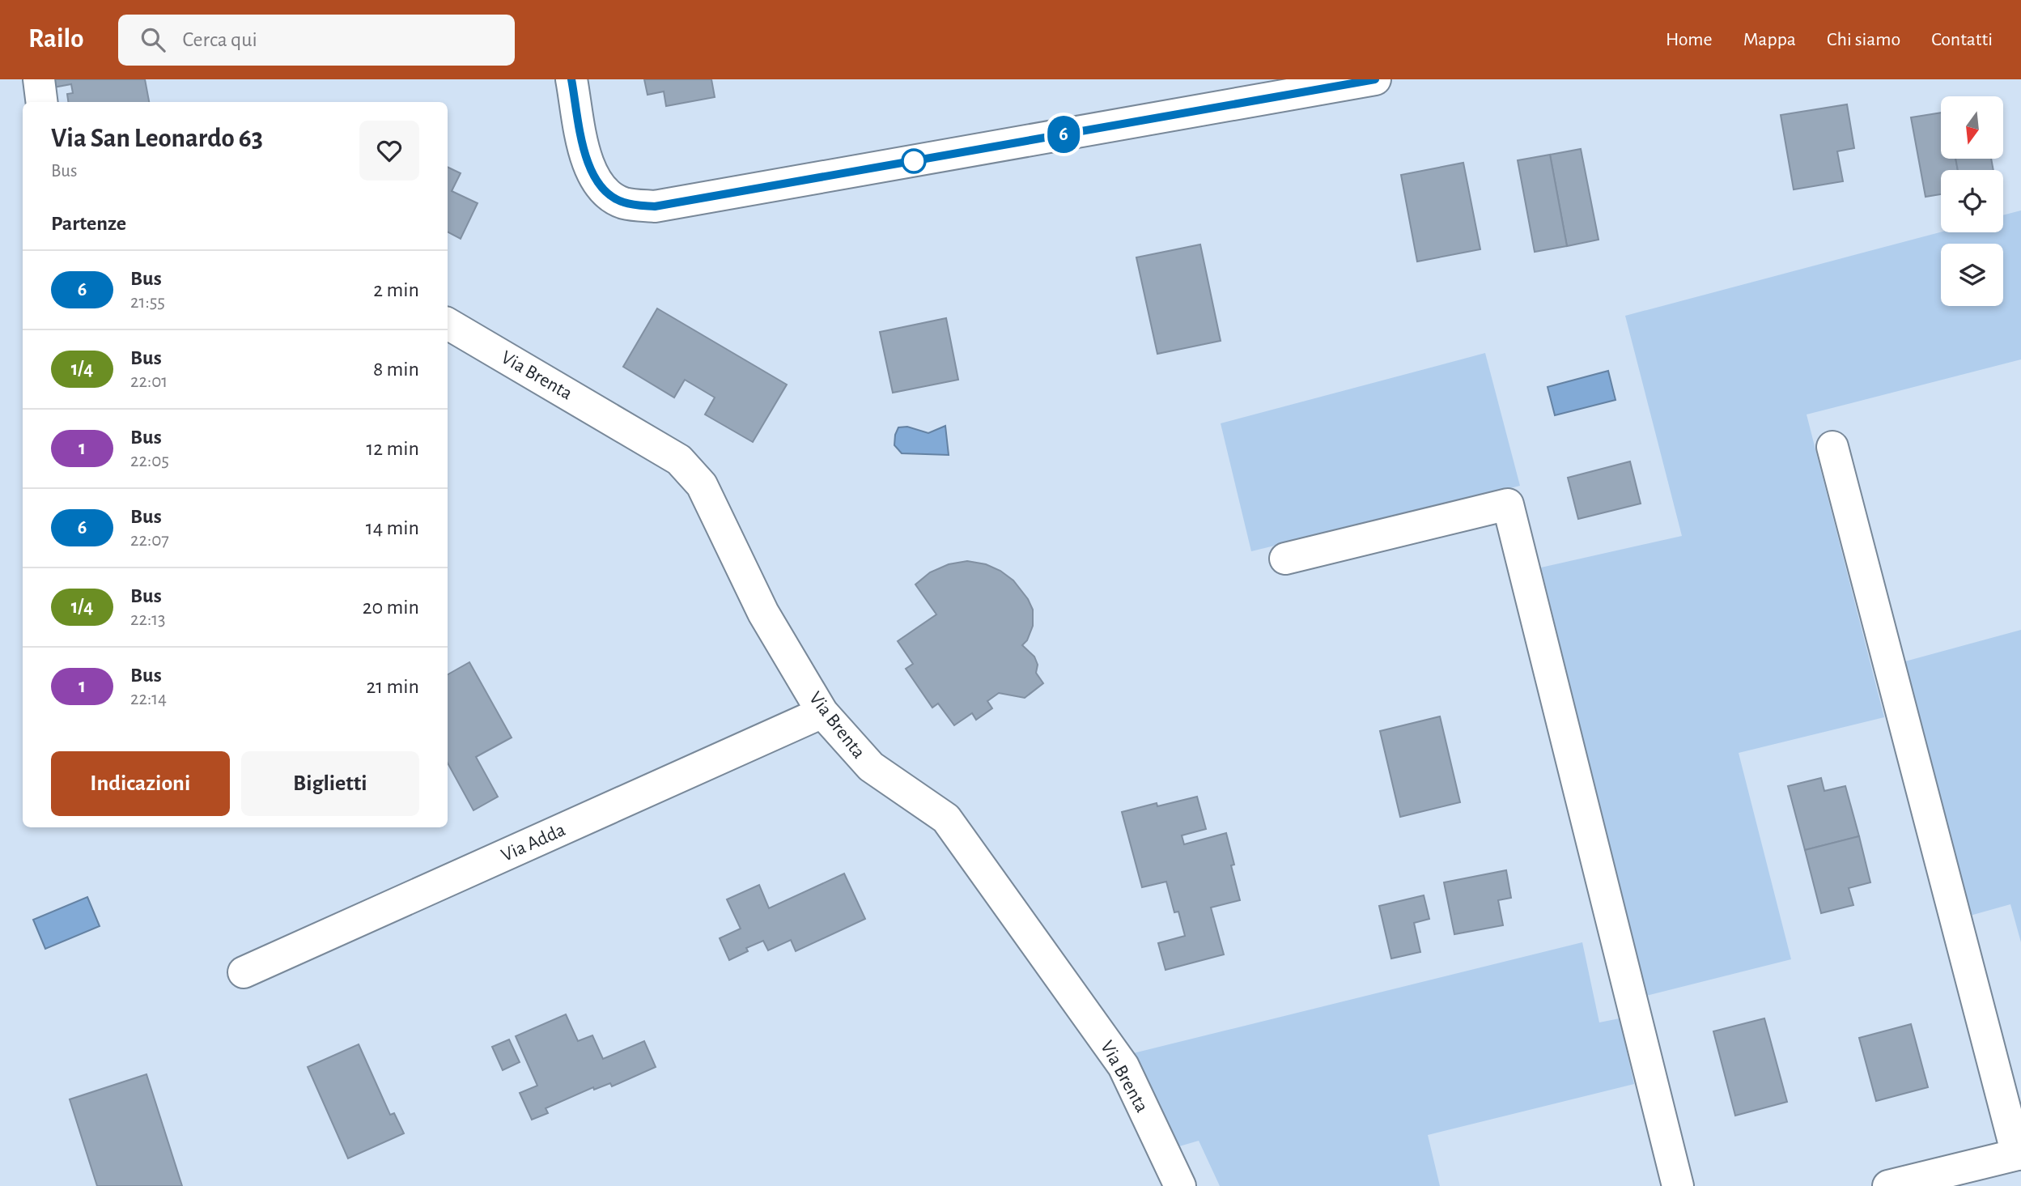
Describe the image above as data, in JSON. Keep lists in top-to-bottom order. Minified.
{"streets":{"street":["Via Brenta","Via Adda"]},"crossings":[["Via Brenta","Via Adda"]],"lines":["bus line 6"],"north":"bottom","page":{"header":"Railo","search":"Cerca qui","nav":["Home","Mappa","Chi siamo","Contatti"],"on_map":"6","heading":[["Via San Leonardo 63","Bus"],"Partenze"],"list":[{"mark":"6","name":"Bus","note":"21:55","value":"2 min"},{"mark":"1/4","name":"Bus","note":"22:01","value":"8 min"},{"mark":"1","name":"Bus","note":"22:05","value":"12 min"},{"mark":"6","name":"Bus","note":"22:07","value":"14 min"},{"mark":"1/4","name":"Bus","note":"22:13","value":"20 min"},{"mark":"1","name":"Bus","note":"22:14","value":"21 min"}],"buttons":["Indicazioni","Biglietti"]}}
